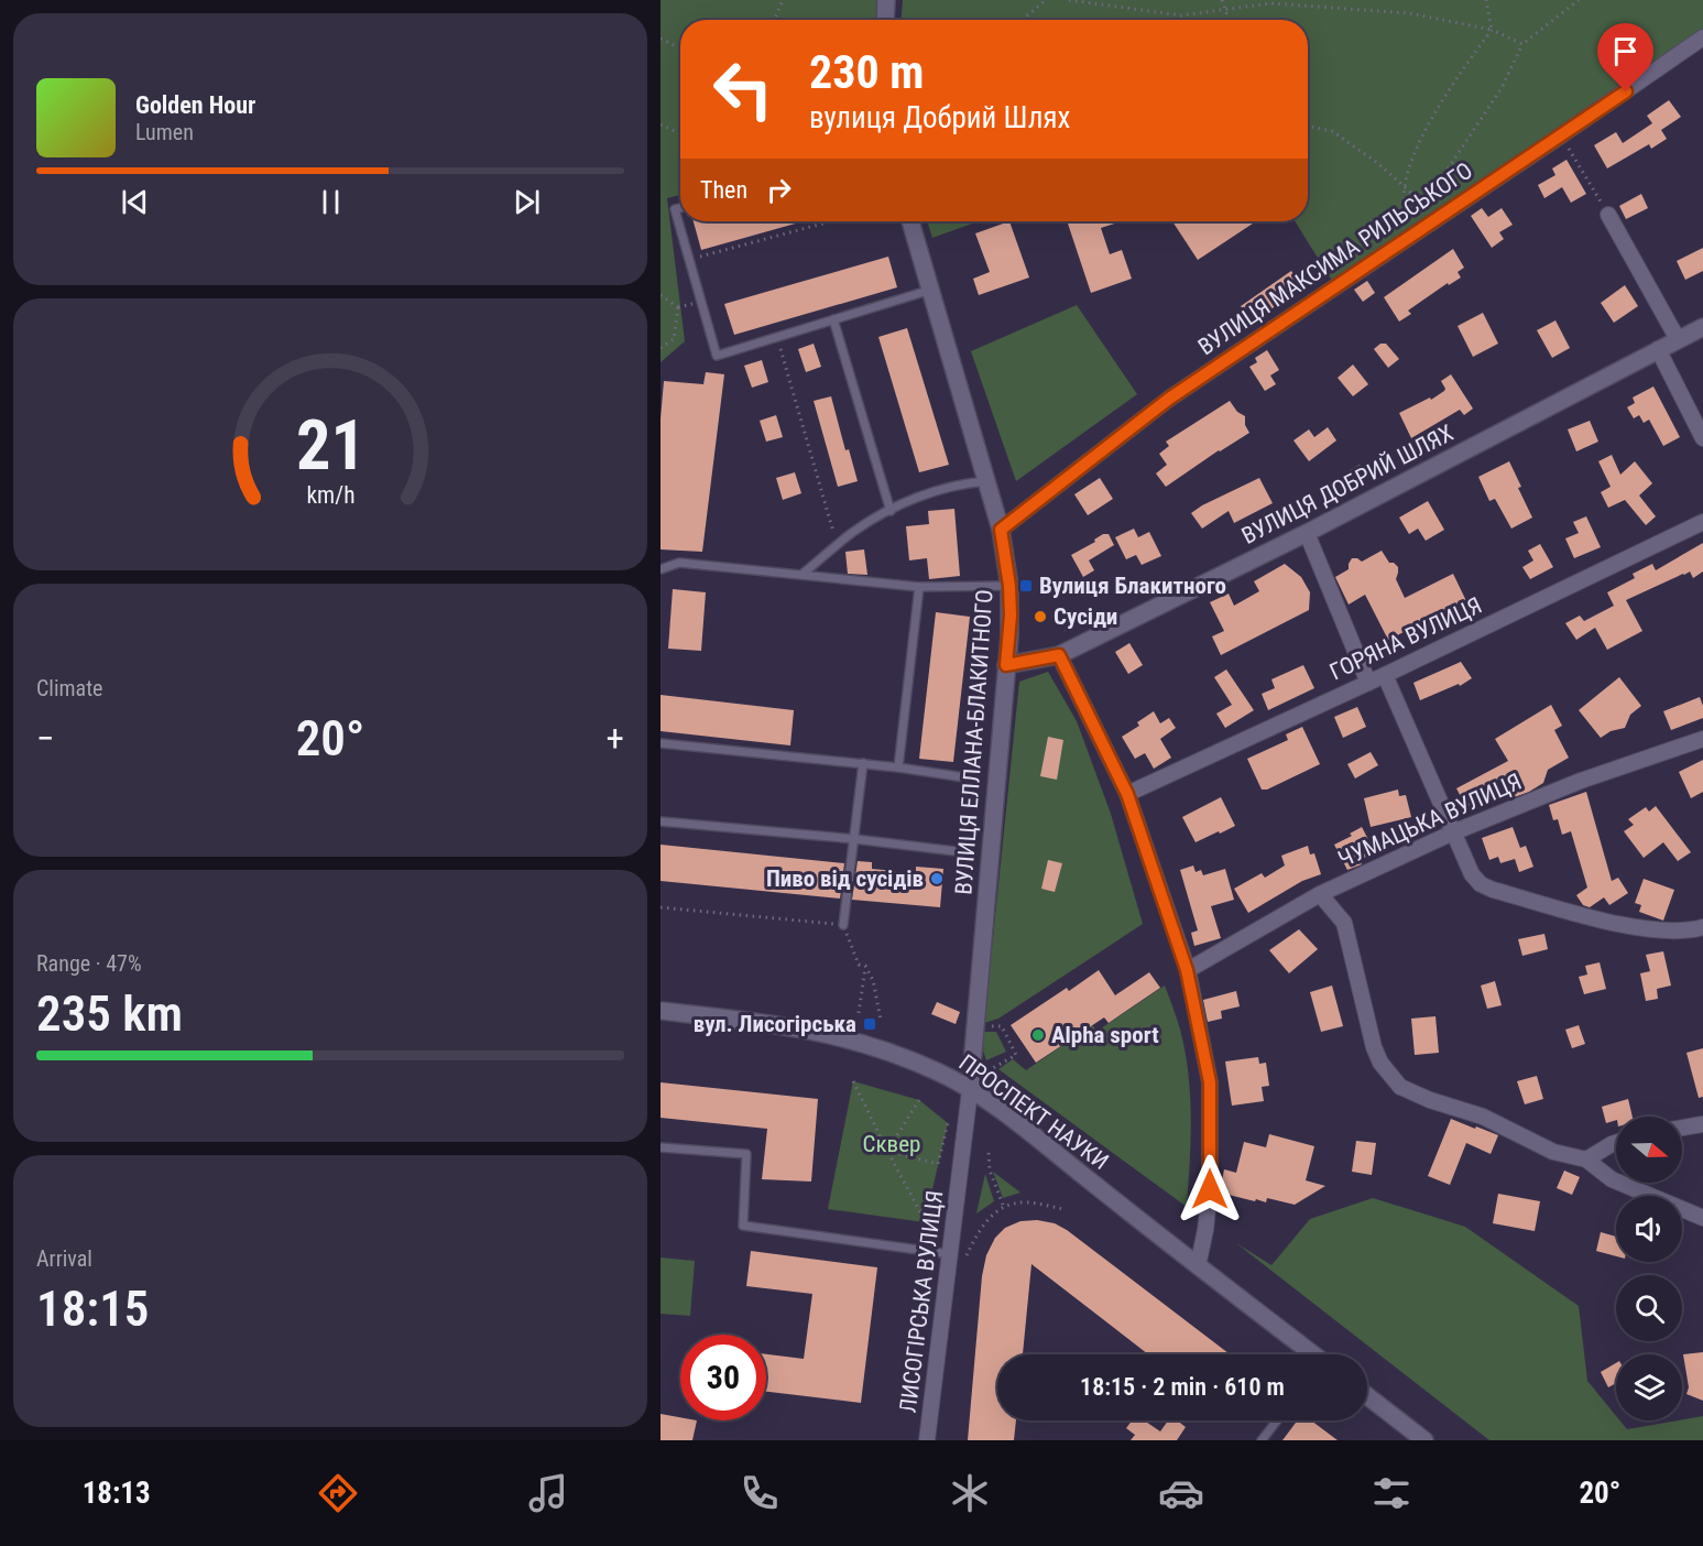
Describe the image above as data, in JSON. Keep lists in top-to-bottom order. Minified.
{"streets":{"street":["ВУЛИЦЯ МАКСИМА РИЛЬСЬКОГО","ВУЛИЦЯ ДОБРИЙ ШЛЯХ","ГОРЯНА ВУЛИЦЯ","ВУЛИЦЯ ЕЛЛАНА-БЛАКИТНОГО","ЧУМАЦЬКА ВУЛИЦЯ","ПРОСПЕКТ НАУКИ","ЛИСОГІРСЬКА ВУЛИЦЯ"]},"crossings":[["ВУЛИЦЯ МАКСИМА РИЛЬСЬКОГО","ВУЛИЦЯ ЕЛЛАНА-БЛАКИТНОГО"],["ВУЛИЦЯ ДОБРИЙ ШЛЯХ","ВУЛИЦЯ ЕЛЛАНА-БЛАКИТНОГО"],["ВУЛИЦЯ ЕЛЛАНА-БЛАКИТНОГО","ПРОСПЕКТ НАУКИ"],["ВУЛИЦЯ ЕЛЛАНА-БЛАКИТНОГО","ЛИСОГІРСЬКА ВУЛИЦЯ"],["ПРОСПЕКТ НАУКИ","ЛИСОГІРСЬКА ВУЛИЦЯ"]],"parks":["Сквер"],"places":{"transit":["Вулиця Блакитного","вул. Лисогірська"],"other":["Сусіди","Пиво від сусідів","Alpha sport"]},"north":"right","page":{"turn":["230 m","вулиця Добрий Шлях"],"song":["Golden Hour","Lumen"],"then":"Then","tile":["Climate",["Range · 47%","235 km"],["Arrival","18:15"]],"heat":["−","20°","+"],"limit":"30","trip":"18:15 · 2 min · 610 m","tabs":["18:13","20°"],"gauge":["21","km/h"]}}
